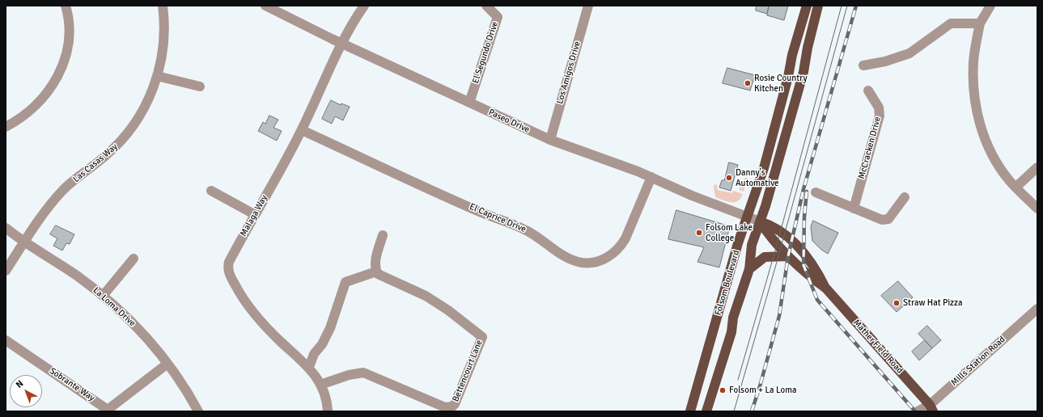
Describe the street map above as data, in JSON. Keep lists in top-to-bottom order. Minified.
{"streets":{"main road":["Folsom Boulevard","Mather Field Road"],"street":["El Segundo Drive","Los Amigos Drive","Paseo Drive","McCracken Drive","Las Casas Way","Malaga Way","El Caprice Drive","La Loma Drive","Mills Station Road","Bettencourt Lane","Sobrante Way"]},"crossings":[["El Segundo Drive","Paseo Drive"],["Los Amigos Drive","Paseo Drive"],["Paseo Drive","Malaga Way"],["Paseo Drive","El Caprice Drive"],["Paseo Drive","Folsom Boulevard"],["Paseo Drive","Mather Field Road"],["Las Casas Way","La Loma Drive"],["Malaga Way","El Caprice Drive"],["Malaga Way","Bettencourt Lane"],["Folsom Boulevard","Mather Field Road"],["La Loma Drive","Sobrante Way"],["Mather Field Road","Mills Station Road"]],"places":["Rosie Country Kitchen","Danny's Automative","Folsom Lake College","Straw Hat Pizza","Folsom + La Loma"],"north":"top left"}
